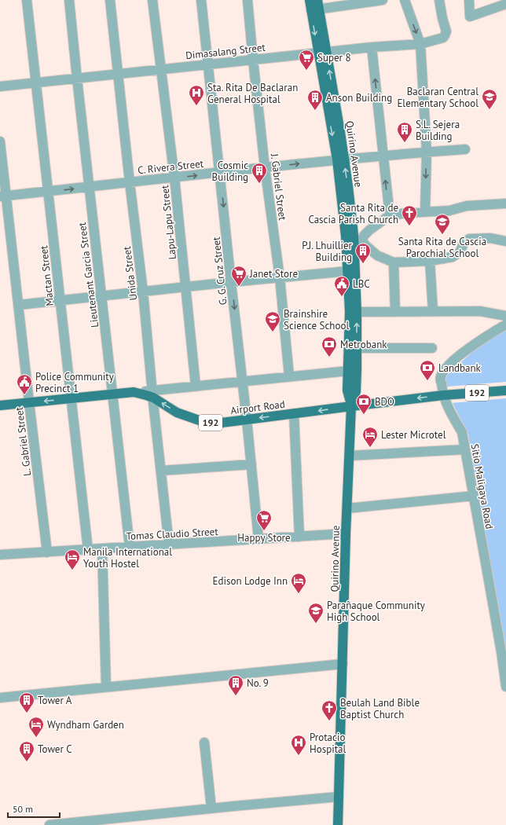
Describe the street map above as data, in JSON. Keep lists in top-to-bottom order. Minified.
{"streets":{"main road":["Quirino Avenue","192","Airport Road"],"street":["Dimasalang Street","C. Rivera Street","J. Gabriel Street","Lapu-Lapu Street","G. G. Cruz Street","Unida Street","Lieutenant Garcia Street","Mactan Street","L. Gabriel Street","Sitio Maligaya Road","Tomas Claudio Street"]},"crossings":[["Dimasalang Street","Quirino Avenue"],["Dimasalang Street","J. Gabriel Street"],["Dimasalang Street","Lapu-Lapu Street"],["Dimasalang Street","G. G. Cruz Street"],["Dimasalang Street","Unida Street"],["Dimasalang Street","Lieutenant Garcia Street"],["Dimasalang Street","Mactan Street"],["Quirino Avenue","C. Rivera Street"],["Quirino Avenue","Airport Road"],["Quirino Avenue","Tomas Claudio Street"],["C. Rivera Street","J. Gabriel Street"],["C. Rivera Street","Lapu-Lapu Street"],["C. Rivera Street","G. G. Cruz Street"],["C. Rivera Street","Unida Street"],["C. Rivera Street","Lieutenant Garcia Street"],["C. Rivera Street","Mactan Street"],["C. Rivera Street","L. Gabriel Street"],["G. G. Cruz Street","Airport Road"],["G. G. Cruz Street","Tomas Claudio Street"],["Unida Street","Airport Road"],["Unida Street","Tomas Claudio Street"],["Lieutenant Garcia Street","Airport Road"],["Lieutenant Garcia Street","Tomas Claudio Street"],["Mactan Street","Airport Road"],["Mactan Street","Tomas Claudio Street"],["Airport Road","L. Gabriel Street"],["Airport Road","Sitio Maligaya Road"],["L. Gabriel Street","Tomas Claudio Street"]],"one_way":["C. Rivera Street","G. G. Cruz Street","Airport Road"],"places":{"supermarket":["Super 8","Janet Store","Happy Store"],"hospital":["Sta. Rita De Baclaran General Hospital","Protacio Hospital"],"school or university":["Baclaran Central Elementary School","Santa Rita de Cascia Parochial School","Brainshire Science School","Parañaque Community High School"],"building":["Anson Building","S.L. Sejera Building","Cosmic Building","P.J. Lhuillier Building","No. 9","Tower A","Tower C"],"church":["Santa Rita de Cascia Parish Church","Beulah Land Bible Baptist Church"],"public building":["LBC","Police Community Precinct 1"],"bank":["Metrobank","Landbank","BDO"],"hotel":["Lester Microtel","Manila International Youth Hostel","Edison Lodge Inn","Wyndham Garden"]},"scale_bar":"50 m"}
